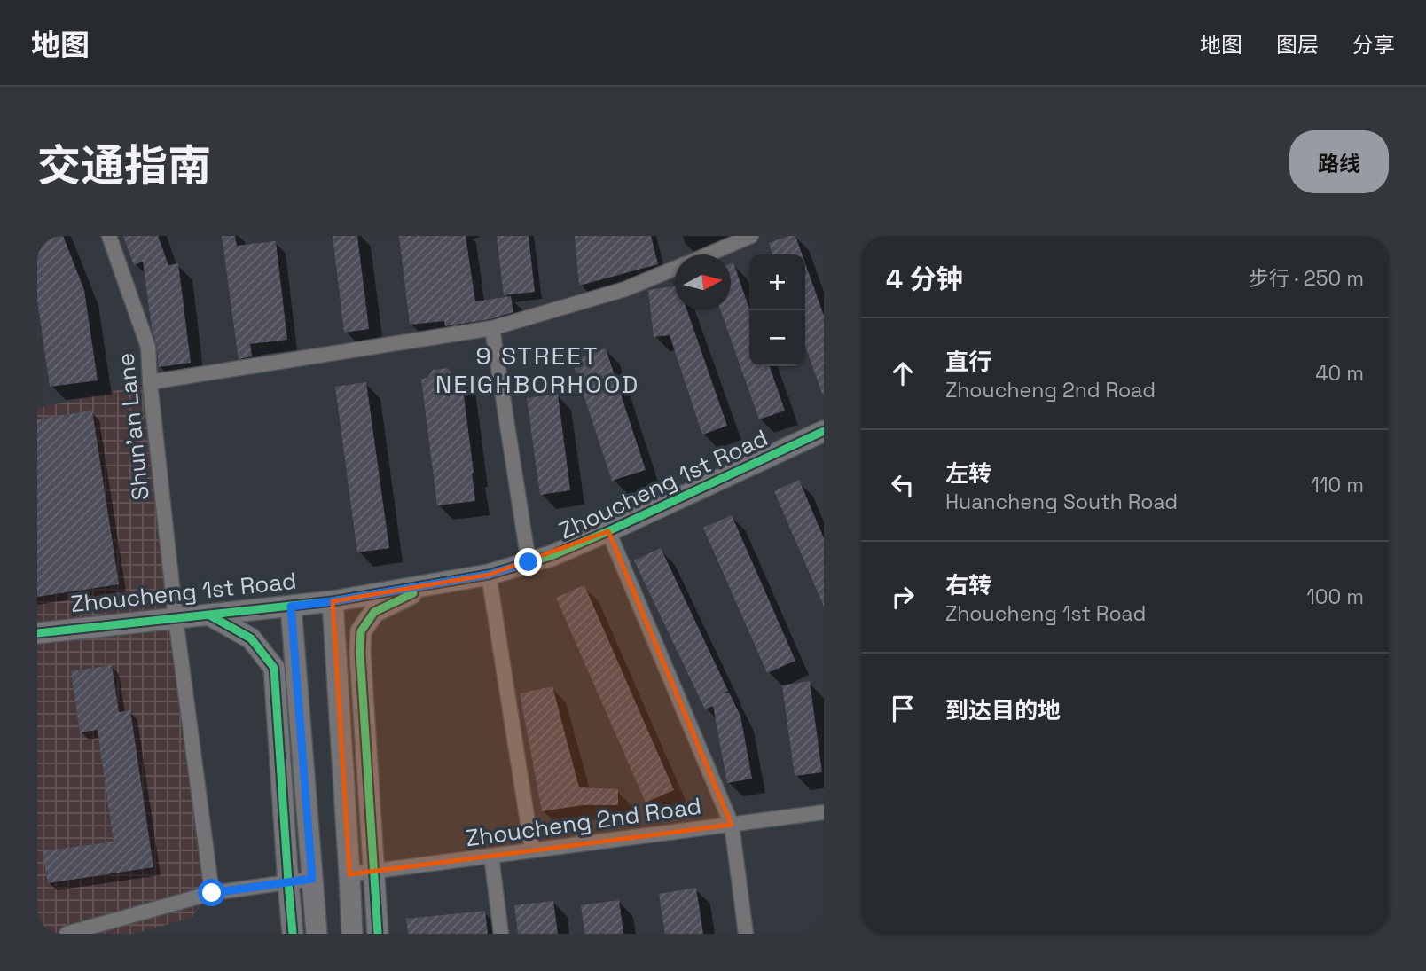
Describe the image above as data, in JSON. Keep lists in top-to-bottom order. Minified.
{"streets":{"street":["Shun'an Lane","Zhoucheng 1st Road","Zhoucheng 2nd Road"]},"crossings":[["Shun'an Lane","Zhoucheng 1st Road"]],"districts":["9 STREET NEIGHBORHOOD"],"north":"right","page":{"header":"地图","nav":["地图","图层","分享"],"title":"交通指南","buttons":"路线","heading":["4 分钟","步行 · 250 m"],"map_buttons":["+","−"],"list":[["直行","Zhoucheng 2nd Road","40 m"],["左转","Huancheng South Road","110 m"],["右转","Zhoucheng 1st Road","100 m"],"到达目的地"]}}
